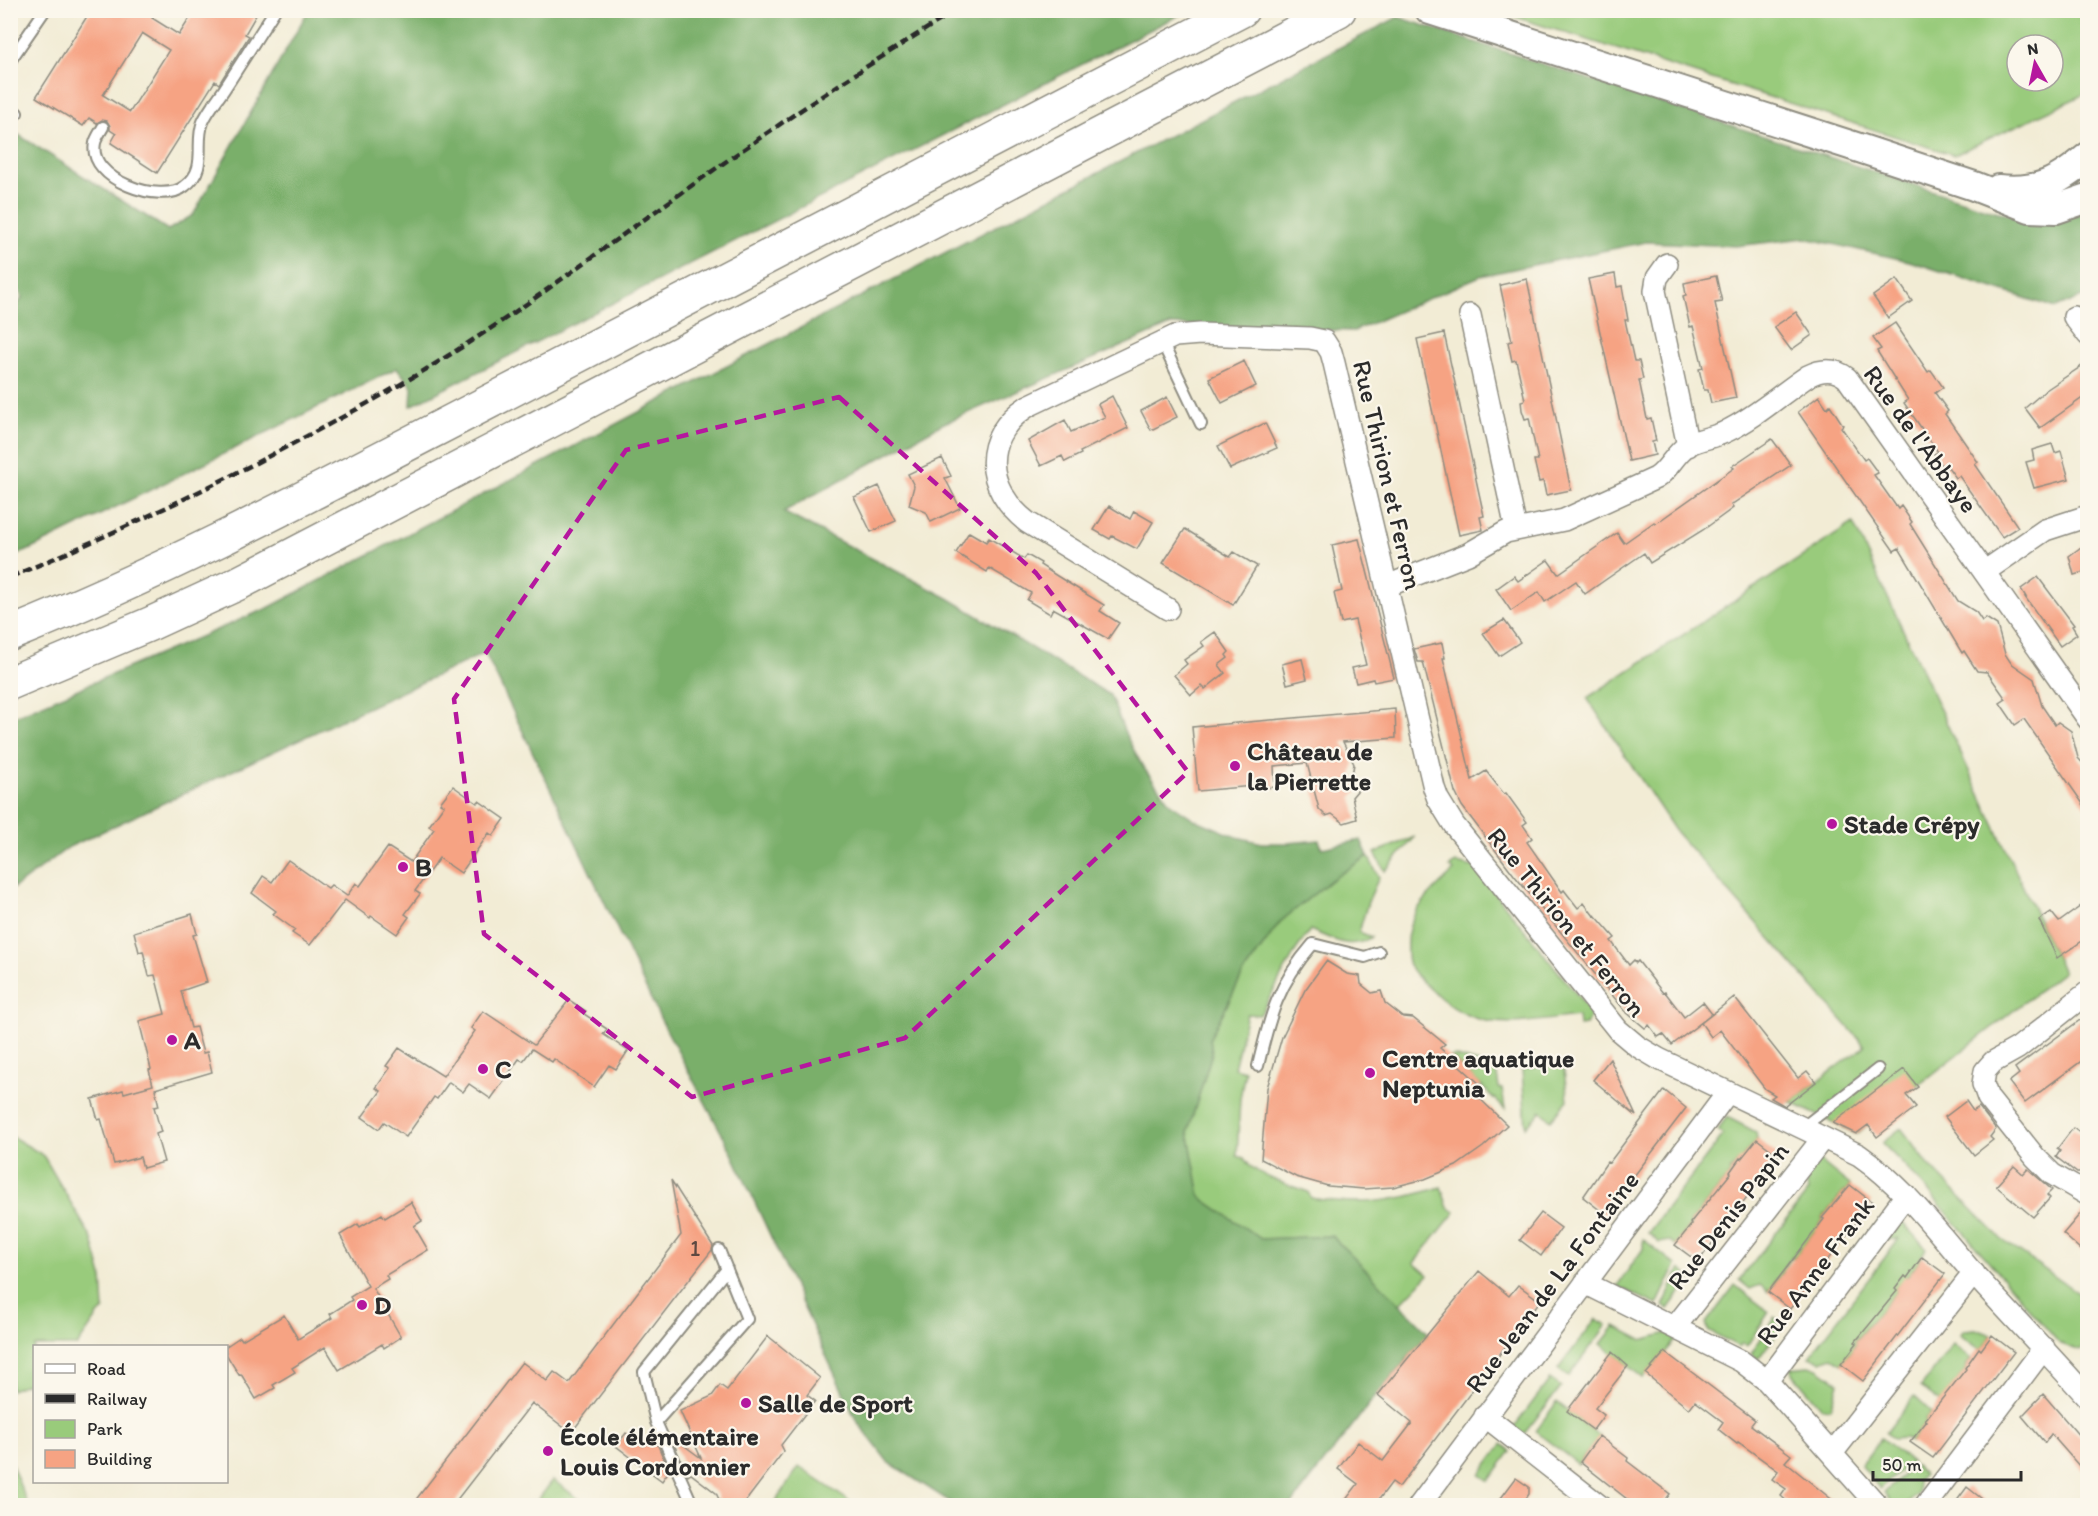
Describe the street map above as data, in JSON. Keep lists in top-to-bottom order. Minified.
{"streets":{"street":["Rue de l'Abbaye","Rue Thirion et Ferron","Rue Denis Papin","Rue Anne Frank","Rue Jean de La Fontaine"]},"crossings":[["Rue de l'Abbaye","Rue Thirion et Ferron"],["Rue Thirion et Ferron","Rue Denis Papin"],["Rue Thirion et Ferron","Rue Anne Frank"],["Rue Thirion et Ferron","Rue Jean de La Fontaine"]],"places":["Château de la Pierrette","Stade Crépy","B","A","C","Centre aquatique Neptunia","D","Salle de Sport","École élémentaire Louis Cordonnier"],"house_numbers":["1"],"legend":["Road","Railway","Park","Building"],"scale_bar":"50 m","north":"top"}
